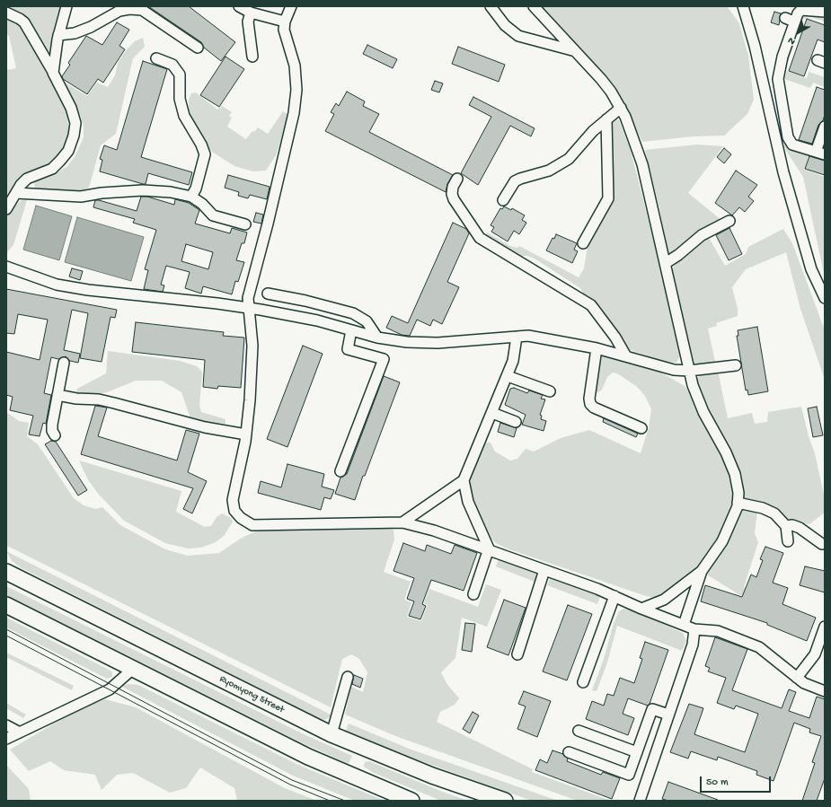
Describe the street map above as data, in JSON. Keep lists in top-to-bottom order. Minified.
{"streets":{"highway":["Ryomyong Street"]},"scale_bar":"50 m","north":"bottom left"}
